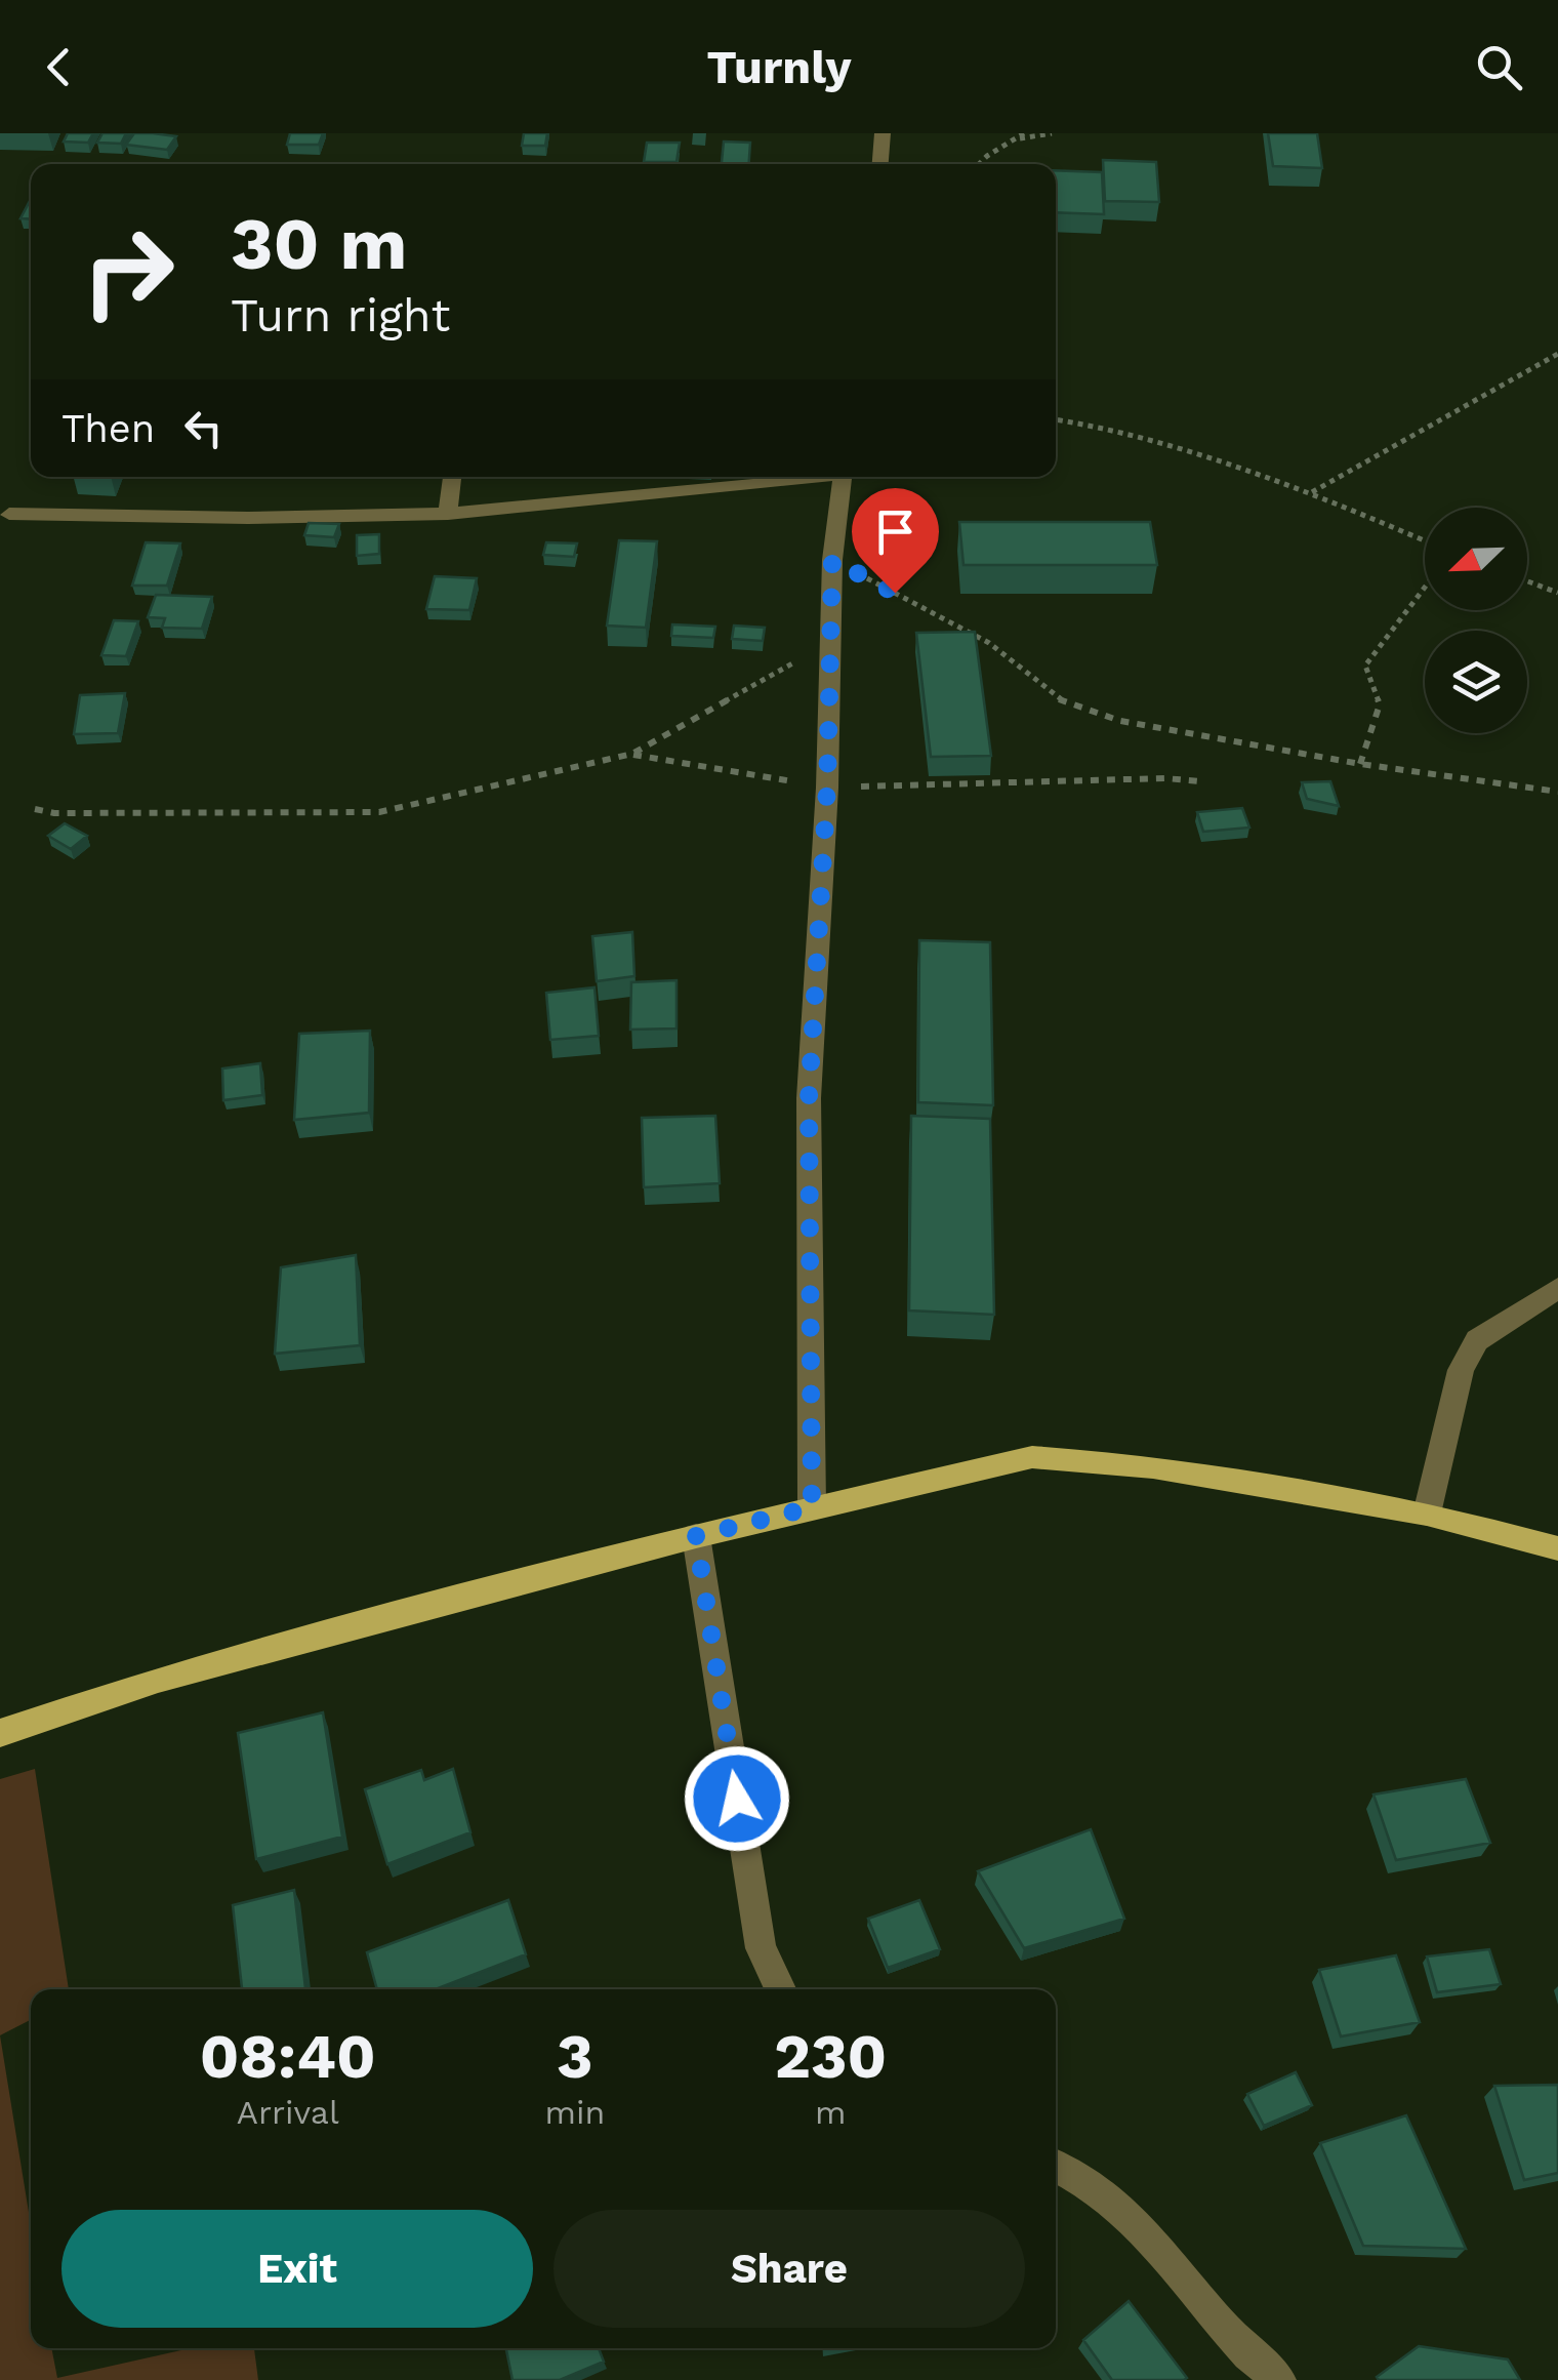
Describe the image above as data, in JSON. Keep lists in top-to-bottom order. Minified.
{"north":"bottom left","page":{"header":"Turnly","turn":["30 m","Turn right"],"then":"Then","eta":["08:40","Arrival","3","min","230","m"],"buttons":["Exit","Share"]}}
